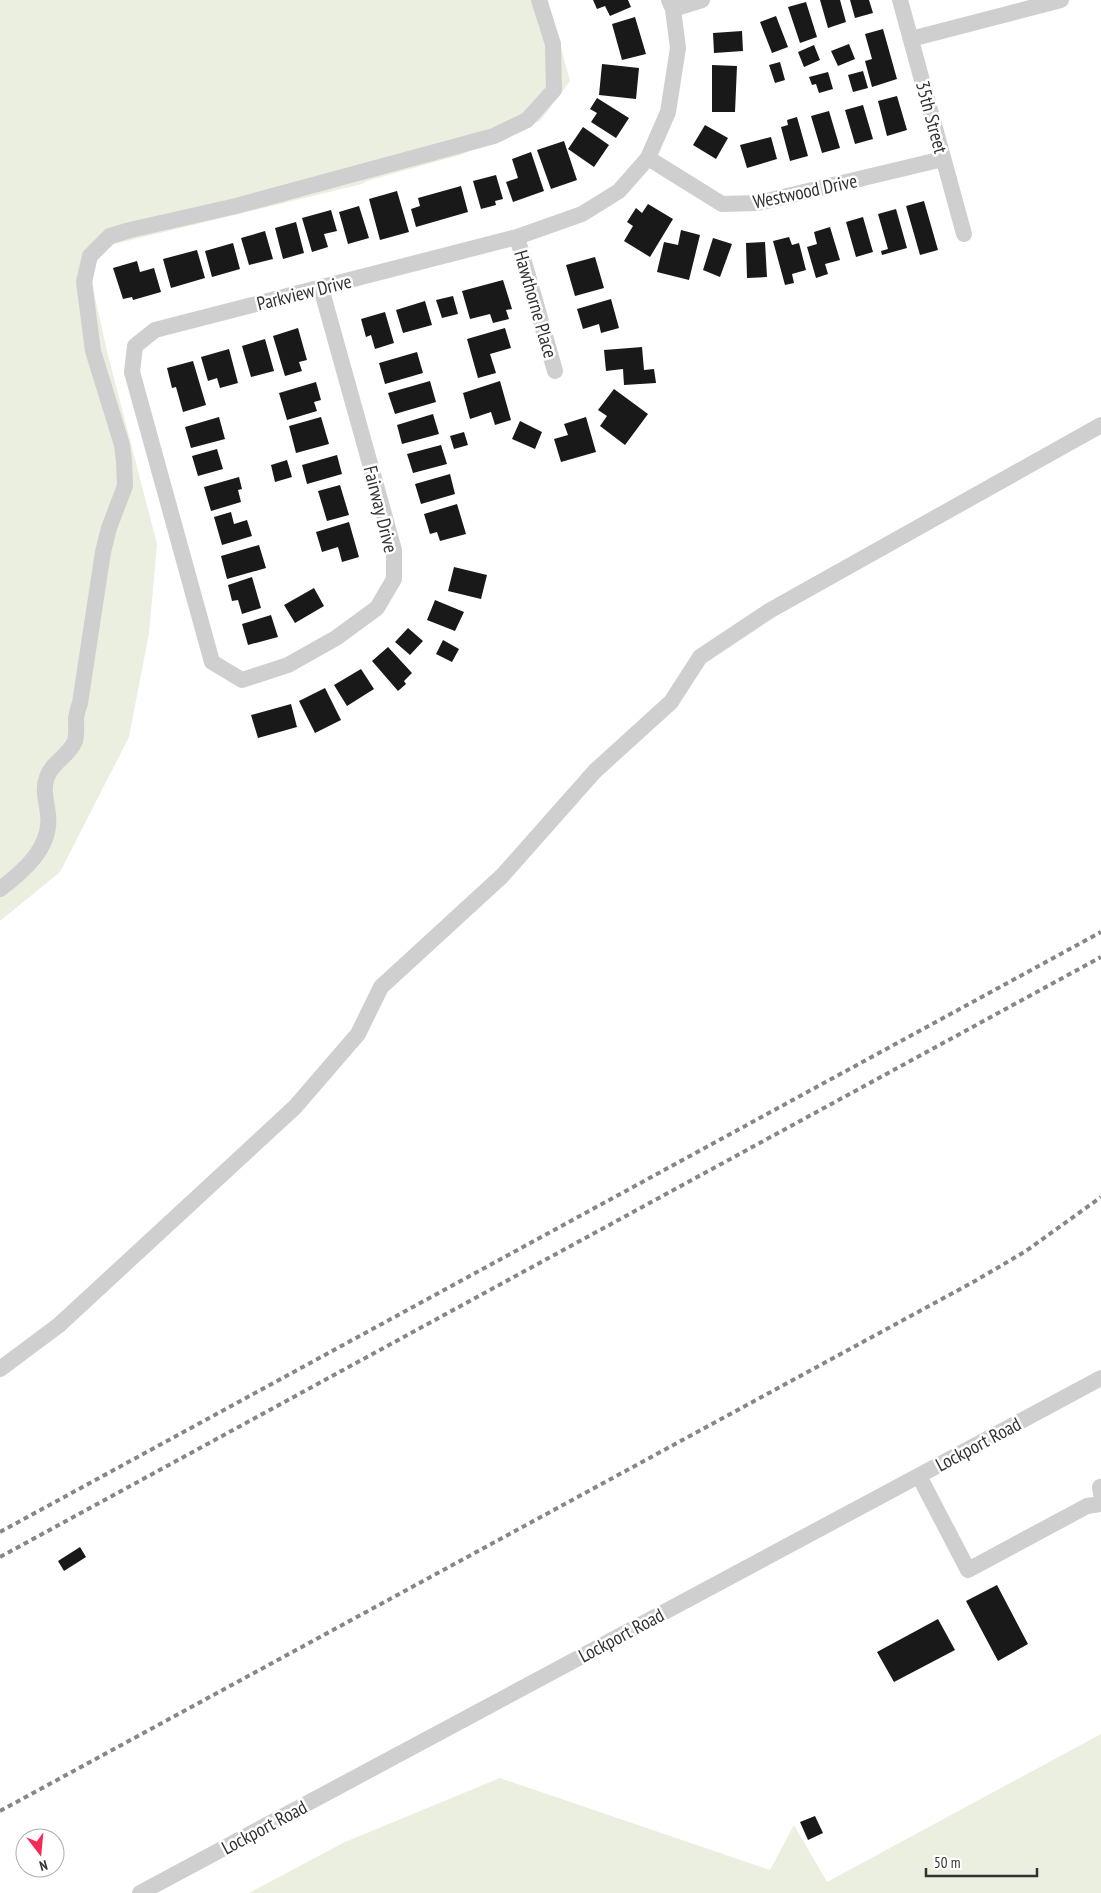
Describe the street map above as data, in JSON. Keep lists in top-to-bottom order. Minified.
{"streets":{"street":["35th Street","Westwood Drive","Parkview Drive","Hawthorne Place","Fairway Drive","Lockport Road"]},"crossings":[["35th Street","Westwood Drive"],["Westwood Drive","Parkview Drive"],["Parkview Drive","Hawthorne Place"],["Parkview Drive","Fairway Drive"]],"scale_bar":"50 m","north":"bottom"}
